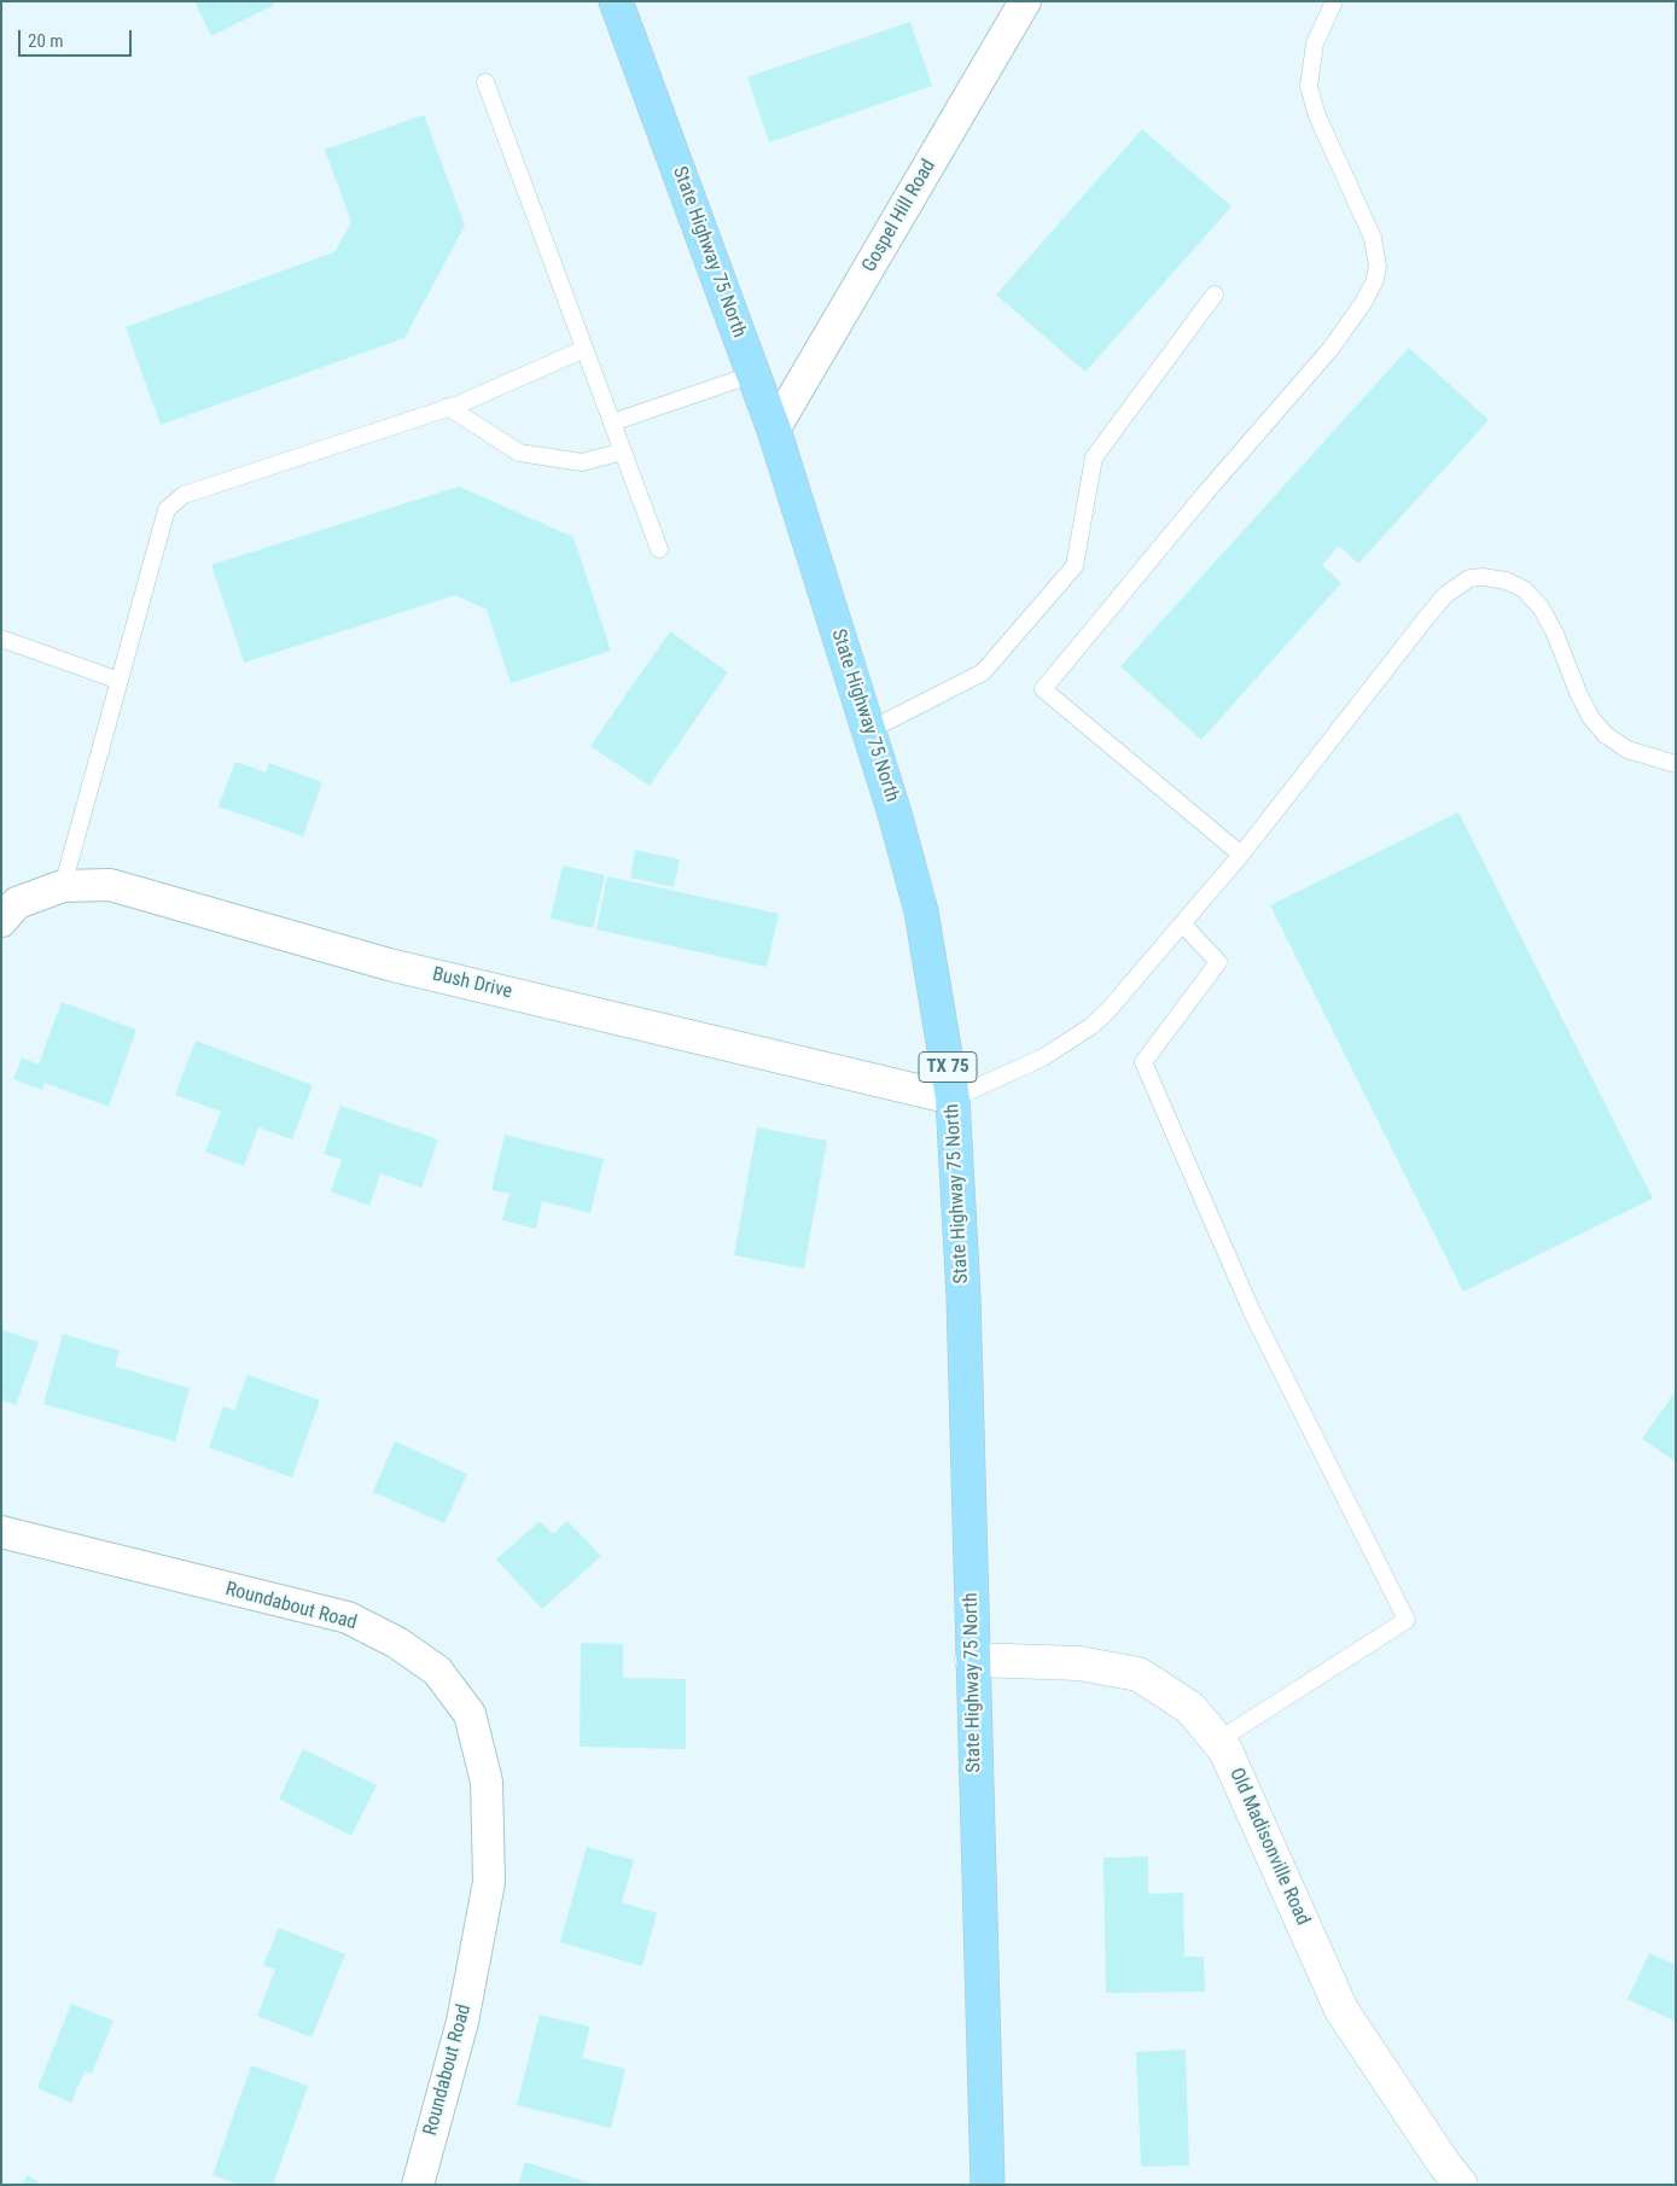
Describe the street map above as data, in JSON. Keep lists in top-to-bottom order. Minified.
{"streets":{"main road":["State Highway 75 North","TX 75"],"street":["Gospel Hill Road","Bush Drive","Roundabout Road","Old Madisonville Road"]},"crossings":[["Gospel Hill Road","State Highway 75 North"],["State Highway 75 North","Bush Drive"],["State Highway 75 North","Old Madisonville Road"]],"scale_bar":"20 m"}
